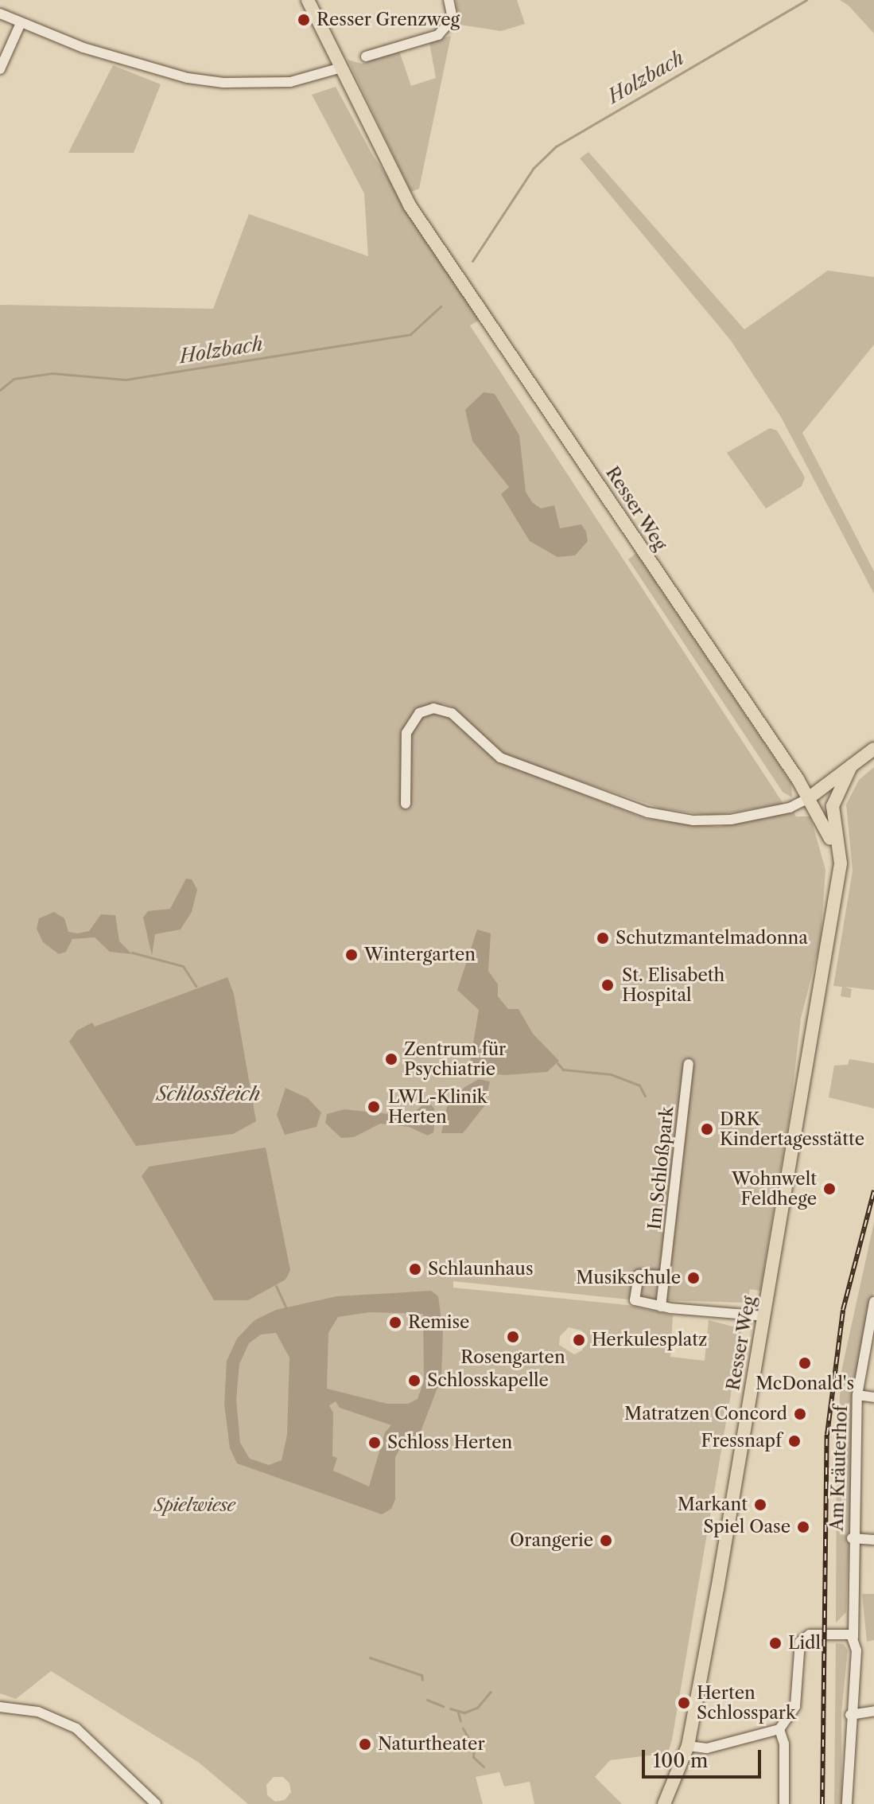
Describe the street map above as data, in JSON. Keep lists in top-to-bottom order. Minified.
{"streets":{"main road":["Resser Weg"],"street":["Im Schloßpark","Am Kräuterhof"]},"water":["Holzbach","Schlossteich"],"parks":["Spielwiese"],"places":["Resser Grenzweg","Schutzmantelmadonna","Wintergarten","St. Elisabeth Hospital","Zentrum für Psychiatrie","LWL-Klinik Herten","DRK Kindertagesstätte","Wohnwelt Feldhege","Schlaunhaus","Musikschule","Remise","Rosengarten","Herkulesplatz","McDonald's","Schlosskapelle","Matratzen Concord","Fressnapf","Schloss Herten","Markant","Spiel Oase","Orangerie","Lidl","Herten Schlosspark","Naturtheater"],"scale_bar":"100 m"}
